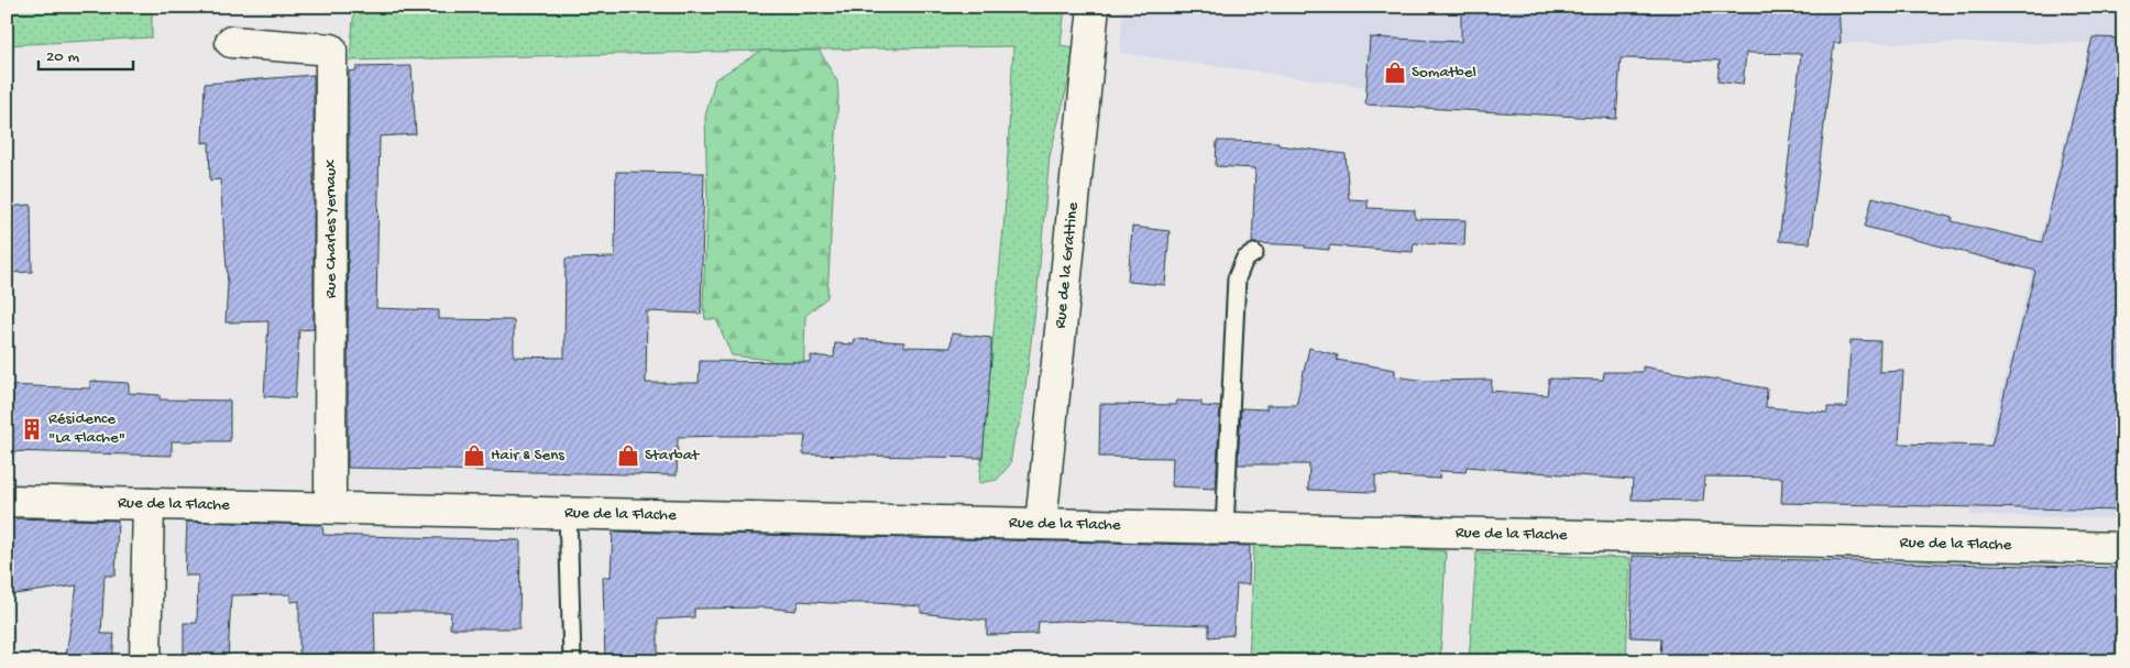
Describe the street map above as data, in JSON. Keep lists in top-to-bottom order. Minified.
{"streets":{"street":["Rue Charles Yernaux","Rue de la Grattine","Rue de la Flache"]},"crossings":[["Rue Charles Yernaux","Rue de la Flache"],["Rue de la Grattine","Rue de la Flache"]],"places":{"shop":["Somatbel","Hair & Sens","Starbat"],"building":["Résidence \"La Flache\""]},"scale_bar":"20 m"}
